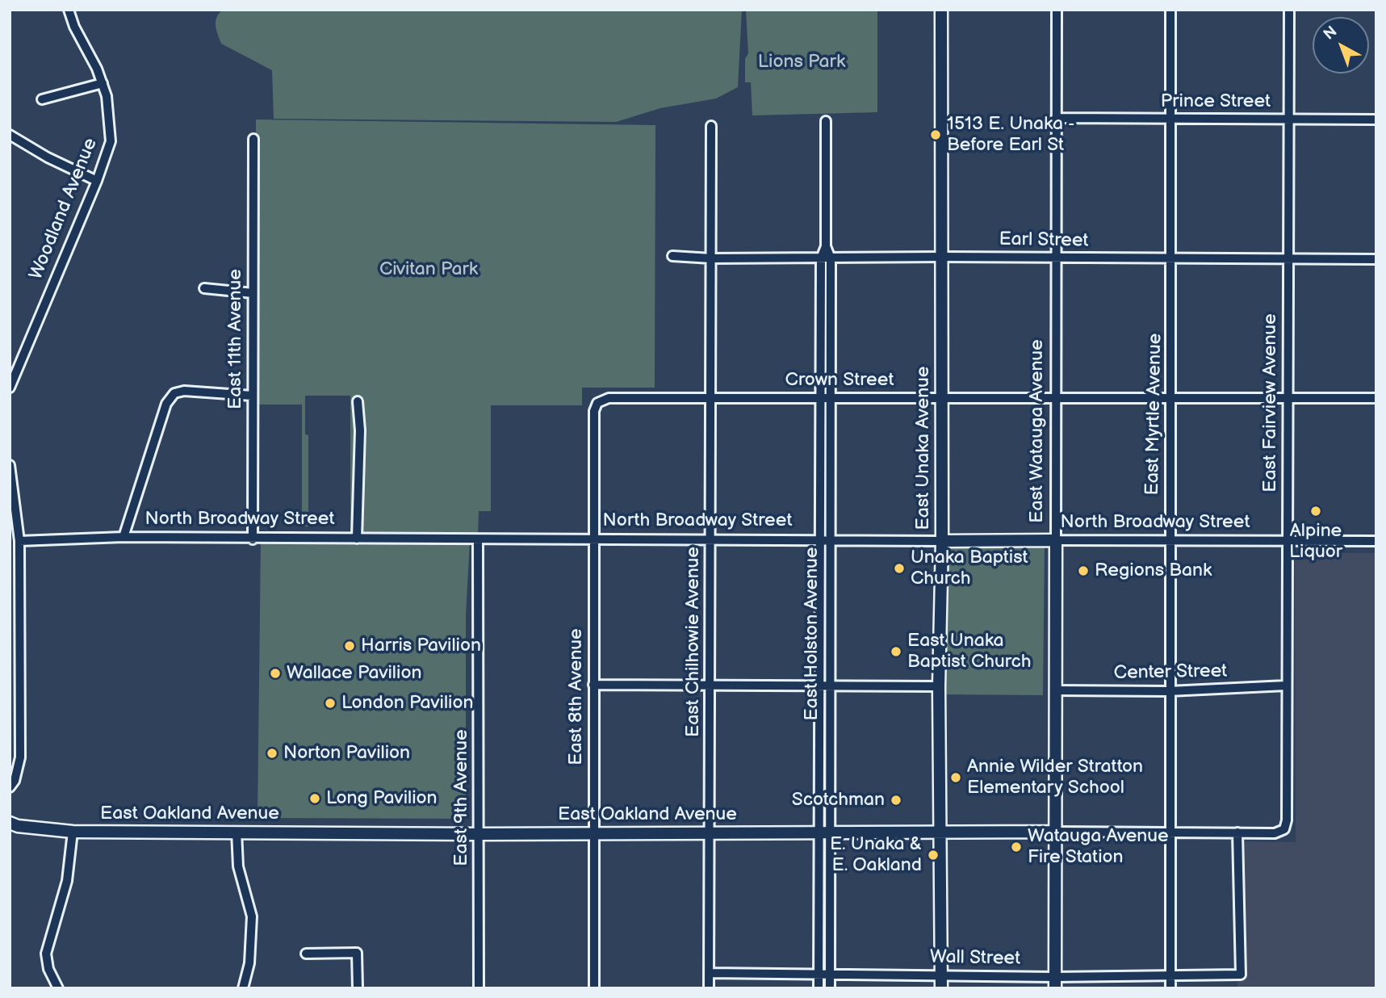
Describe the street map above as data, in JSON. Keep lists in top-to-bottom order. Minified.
{"streets":{"main road":["East Watauga Avenue","East Unaka Avenue","North Broadway Street","East Oakland Avenue"],"street":["Prince Street","Woodland Avenue","Earl Street","East 11th Avenue","Crown Street","East Fairview Avenue","East Myrtle Avenue","East Holston Avenue","East Chilhowie Avenue","Center Street","East 8th Avenue","East 9th Avenue","Wall Street"]},"crossings":[["Prince Street","East Fairview Avenue"],["Prince Street","East Myrtle Avenue"],["Prince Street","East Watauga Avenue"],["Earl Street","East Fairview Avenue"],["Earl Street","East Myrtle Avenue"],["Earl Street","East Watauga Avenue"],["Earl Street","East Unaka Avenue"],["Earl Street","East Holston Avenue"],["Earl Street","East Chilhowie Avenue"],["East 11th Avenue","North Broadway Street"],["Crown Street","East Fairview Avenue"],["Crown Street","East Myrtle Avenue"],["Crown Street","East Watauga Avenue"],["Crown Street","East Unaka Avenue"],["Crown Street","East Holston Avenue"],["Crown Street","East Chilhowie Avenue"],["Crown Street","East 8th Avenue"],["East Fairview Avenue","North Broadway Street"],["East Fairview Avenue","Center Street"],["East Fairview Avenue","East Oakland Avenue"],["East Myrtle Avenue","North Broadway Street"],["East Myrtle Avenue","Center Street"],["East Myrtle Avenue","East Oakland Avenue"],["East Myrtle Avenue","Wall Street"],["East Watauga Avenue","North Broadway Street"],["East Watauga Avenue","Center Street"],["East Watauga Avenue","East Oakland Avenue"],["East Watauga Avenue","Wall Street"],["East Unaka Avenue","North Broadway Street"],["East Unaka Avenue","East Oakland Avenue"],["East Unaka Avenue","Wall Street"],["North Broadway Street","East Holston Avenue"],["North Broadway Street","East Chilhowie Avenue"],["North Broadway Street","East 8th Avenue"],["North Broadway Street","East 9th Avenue"],["East Holston Avenue","East Oakland Avenue"],["East Holston Avenue","Wall Street"],["East Chilhowie Avenue","East Oakland Avenue"],["East Chilhowie Avenue","Wall Street"],["East 8th Avenue","East Oakland Avenue"],["East 9th Avenue","East Oakland Avenue"],["East Oakland Avenue","Wall Street"]],"parks":["Lions Park","Civitan Park"],"places":["1513 E. Unaka - Before Earl St","Alpine Liquor","Unaka Baptist Church","Regions Bank","Harris Pavilion","East Unaka Baptist Church","Wallace Pavilion","London Pavilion","Norton Pavilion","Annie Wilder Stratton Elementary School","Long Pavilion","Scotchman","Watauga Avenue Fire Station","E. Unaka & E. Oakland"],"north":"top left"}
